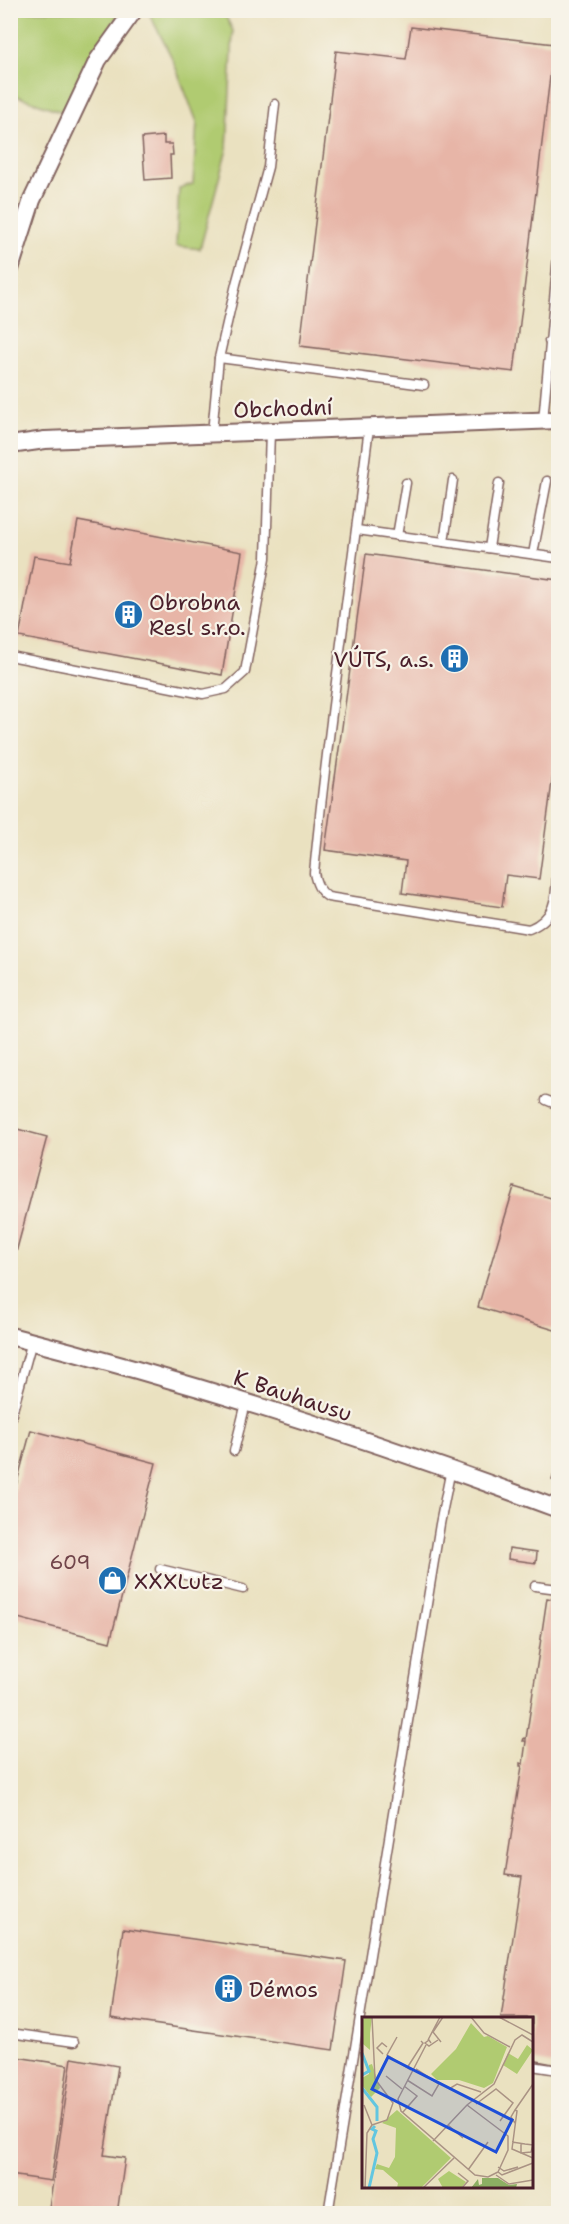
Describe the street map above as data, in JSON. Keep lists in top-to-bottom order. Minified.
{"streets":{"street":["Obchodní","K Bauhausu"]},"places":{"building":["Obrobna Resl s.r.o.","VÚTS, a.s.","Démos"],"shop":["XXXLutz"]},"house_numbers":["609"]}
